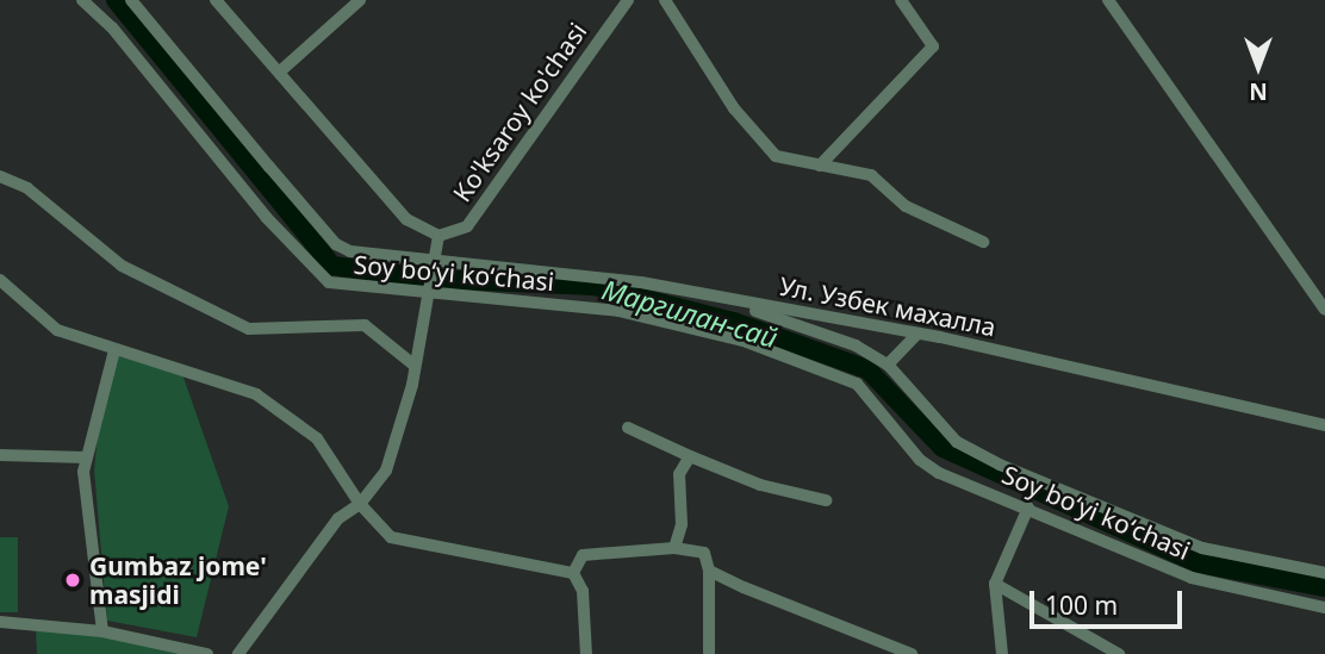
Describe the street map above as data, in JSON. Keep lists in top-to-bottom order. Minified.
{"streets":{"street":["Ko'ksaroy ko'chasi","Soy boʻyi koʻchasi","Ул. Узбек махалла"]},"water":["Маргилан-сай"],"places":["Gumbaz jome' masjidi"],"scale_bar":"100 m","north":"bottom"}
